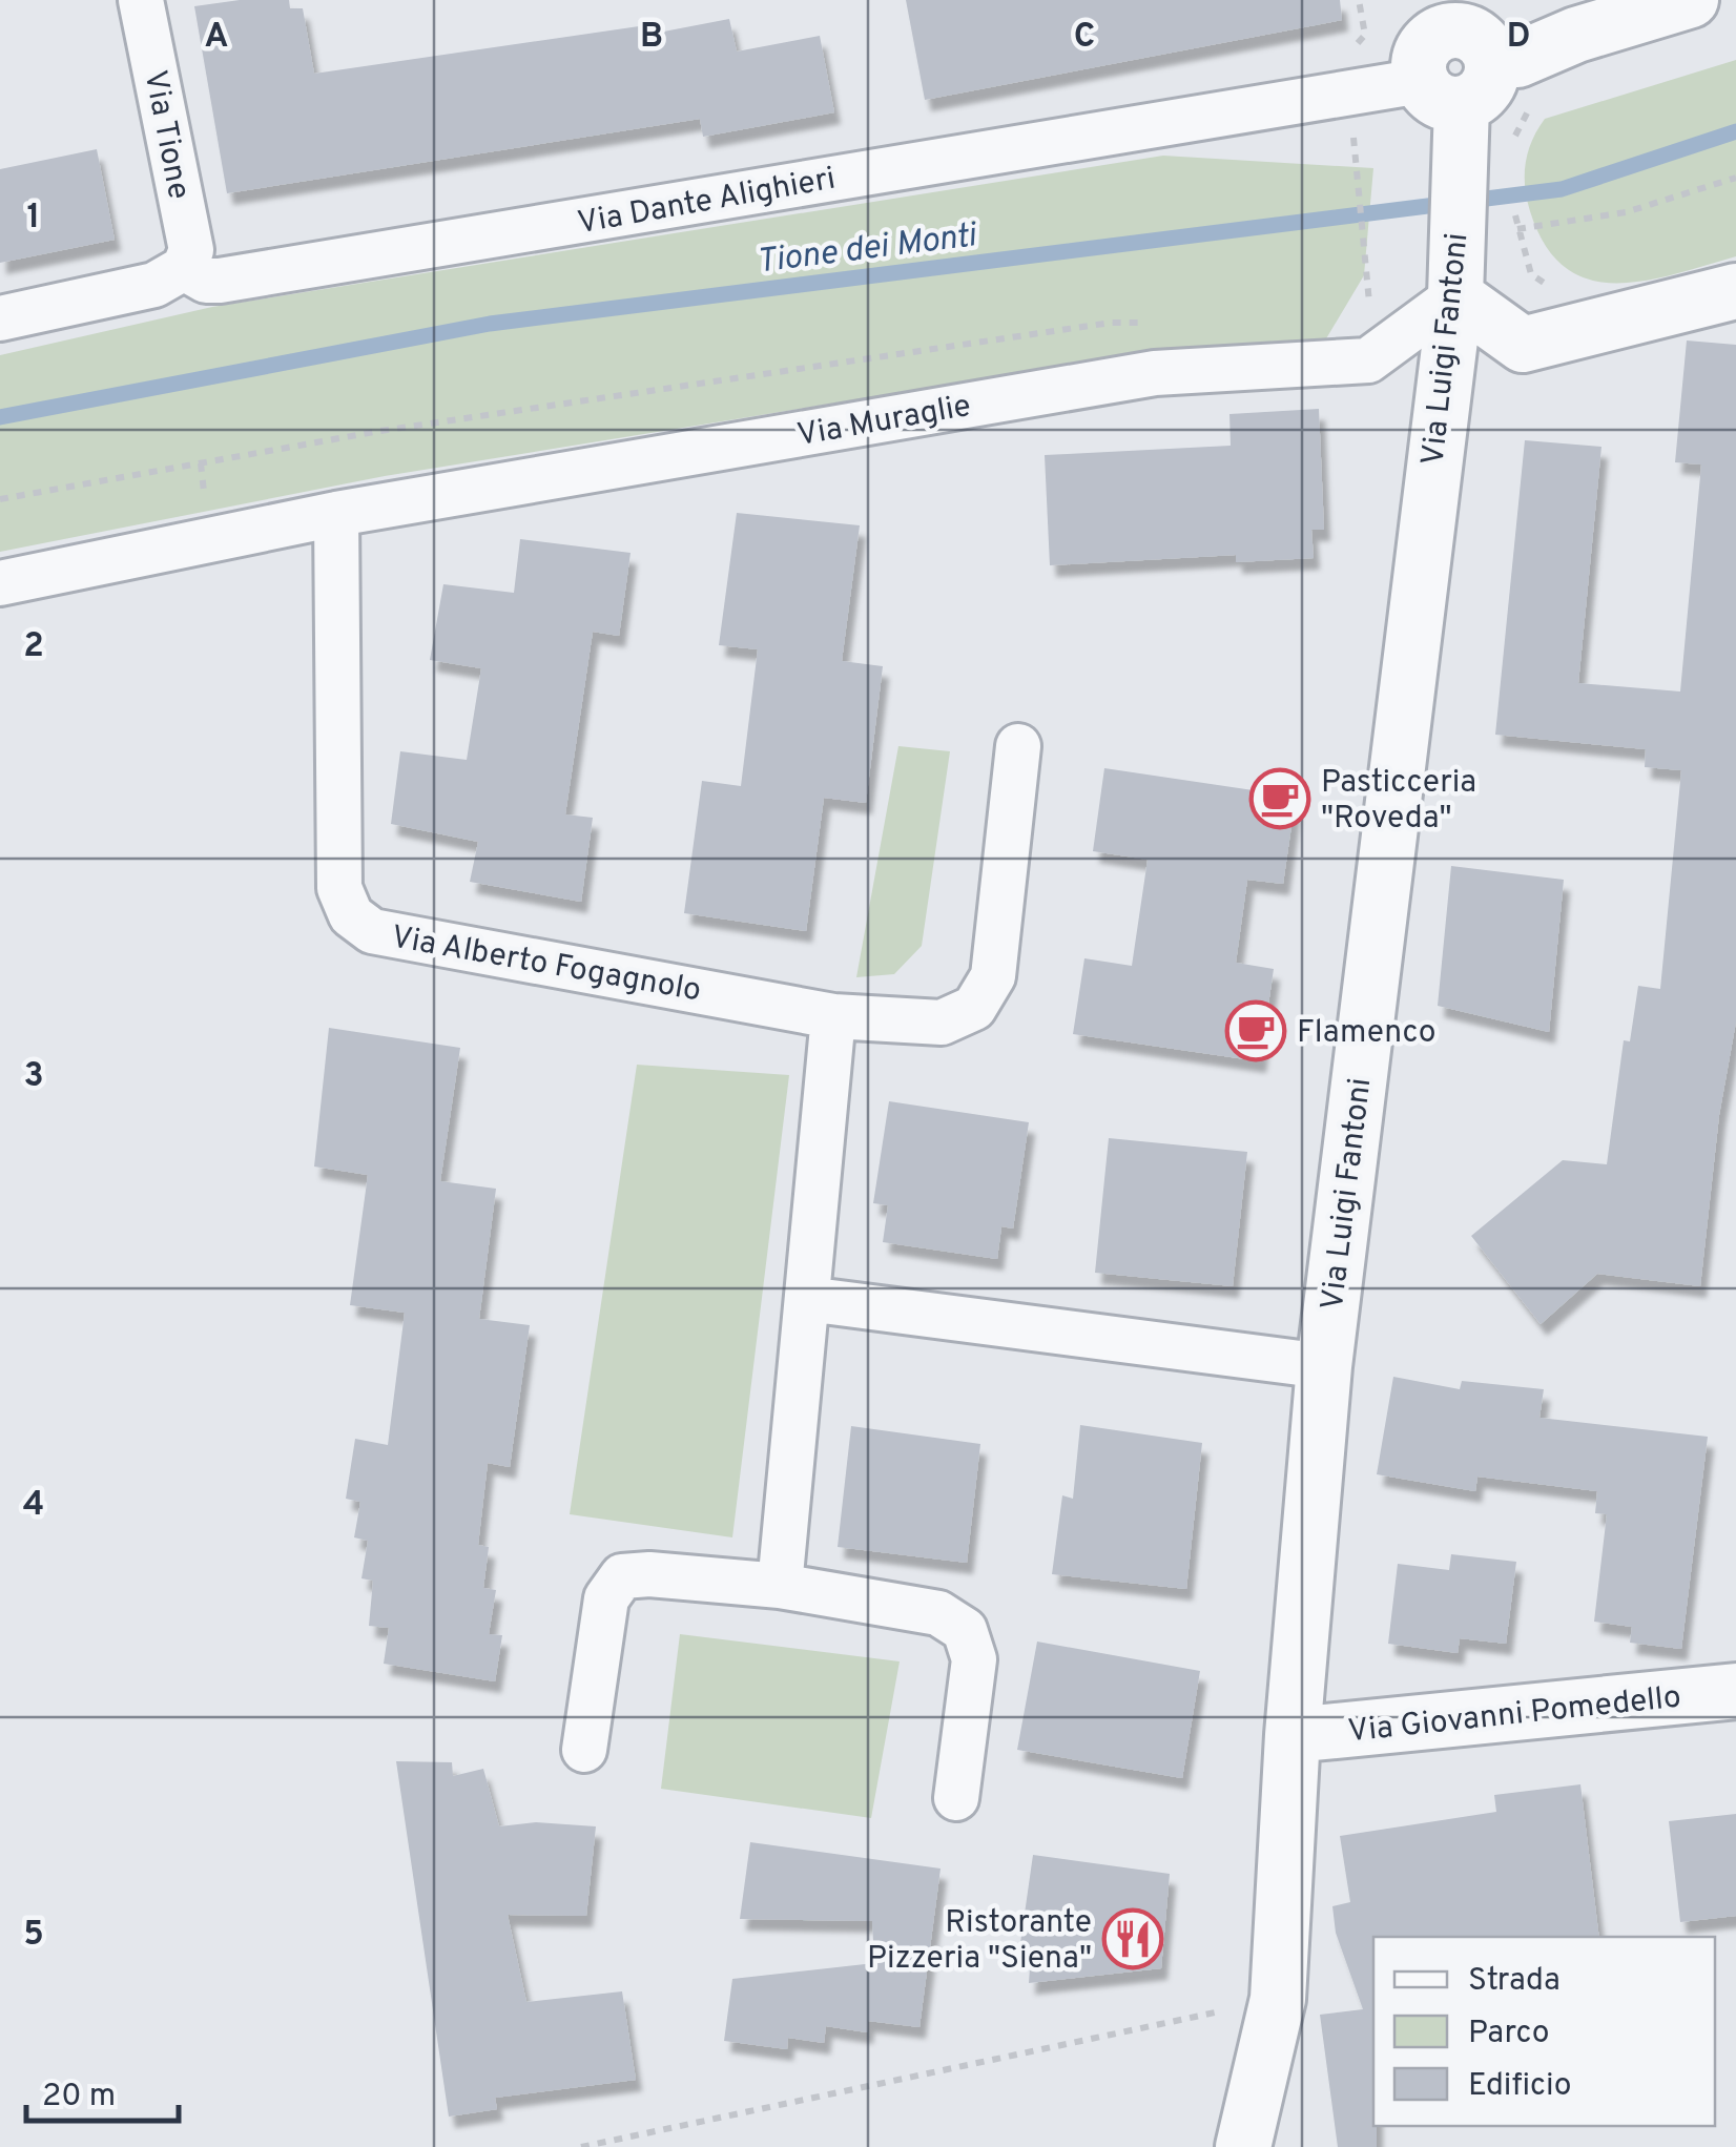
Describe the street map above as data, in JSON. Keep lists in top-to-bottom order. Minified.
{"streets":{"street":["Via Tione","Via Dante Alighieri","Via Luigi Fantoni","Via Muraglie","Via Alberto Fogagnolo","Via Giovanni Pomedello"]},"crossings":[["Via Tione","Via Dante Alighieri"],["Via Dante Alighieri","Via Luigi Fantoni"],["Via Luigi Fantoni","Via Muraglie"],["Via Luigi Fantoni","Via Giovanni Pomedello"],["Via Muraglie","Via Alberto Fogagnolo"]],"water":["Tione dei Monti"],"places":{"cafe":["Pasticceria \"Roveda\"","Flamenco"],"restaurant":["Ristorante Pizzeria \"Siena\""]},"legend":["Strada","Parco","Edificio"],"scale_bar":"20 m","grid":{"columns":["A","B","C","D"],"rows":["1","2","3","4","5"]}}
